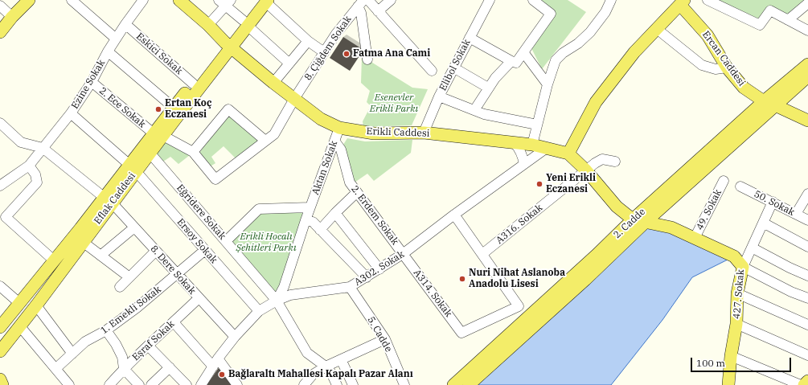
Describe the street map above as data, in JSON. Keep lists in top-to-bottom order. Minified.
{"streets":{"main road":["Ercan Caddesi","Erikli Caddesi","Eflak Caddesi","2. Cadde","427. Sokak"],"street":["8. Çiğdem Sokak","Eskici Sokak","Elibol Sokak","Ezine Sokak","2. Ece Sokak","Aktan Sokak","50. Sokak","49. Sokak","Eğridere Sokak","2. Erdem Sokak","A316. Sokak","Ersoy Sokak","A302. Sokak","8. Dere Sokak","A314. Sokak","1. Emekli Sokak","5. Cadde","Eşraf Sokak"]},"crossings":[["8. Çiğdem Sokak","2. Ece Sokak"],["8. Çiğdem Sokak","Erikli Caddesi"],["Eskici Sokak","Ezine Sokak"],["Eskici Sokak","Eflak Caddesi"],["Ercan Caddesi","2. Cadde"],["Elibol Sokak","Erikli Caddesi"],["Ezine Sokak","2. Ece Sokak"],["Ezine Sokak","Ersoy Sokak"],["Ezine Sokak","8. Dere Sokak"],["2. Ece Sokak","Eflak Caddesi"],["Erikli Caddesi","Aktan Sokak"],["Erikli Caddesi","Eflak Caddesi"],["Erikli Caddesi","2. Cadde"],["Erikli Caddesi","A316. Sokak"],["Erikli Caddesi","A302. Sokak"],["Erikli Caddesi","427. Sokak"],["Aktan Sokak","Eğridere Sokak"],["Aktan Sokak","2. Erdem Sokak"],["Aktan Sokak","A302. Sokak"],["Eflak Caddesi","Eğridere Sokak"],["Eflak Caddesi","Ersoy Sokak"],["Eflak Caddesi","8. Dere Sokak"],["49. Sokak","427. Sokak"],["Eğridere Sokak","A302. Sokak"],["2. Erdem Sokak","A302. Sokak"],["2. Erdem Sokak","A314. Sokak"],["2. Cadde","427. Sokak"],["A316. Sokak","A314. Sokak"],["Ersoy Sokak","A302. Sokak"],["Ersoy Sokak","1. Emekli Sokak"],["A302. Sokak","8. Dere Sokak"],["A302. Sokak","A314. Sokak"],["A302. Sokak","5. Cadde"],["8. Dere Sokak","1. Emekli Sokak"],["8. Dere Sokak","Eşraf Sokak"]],"parks":["Esenevler Erikli Parkı","Erikli Hocalı Şehitleri Parkı"],"places":["Fatma Ana Cami","Ertan Koç Eczanesi","Yeni Erikli Eczanesi","Nuri Nihat Aslanoba Anadolu Lisesi","Bağlaraltı Mahallesi Kapalı Pazar Alanı"],"scale_bar":"100 m"}
